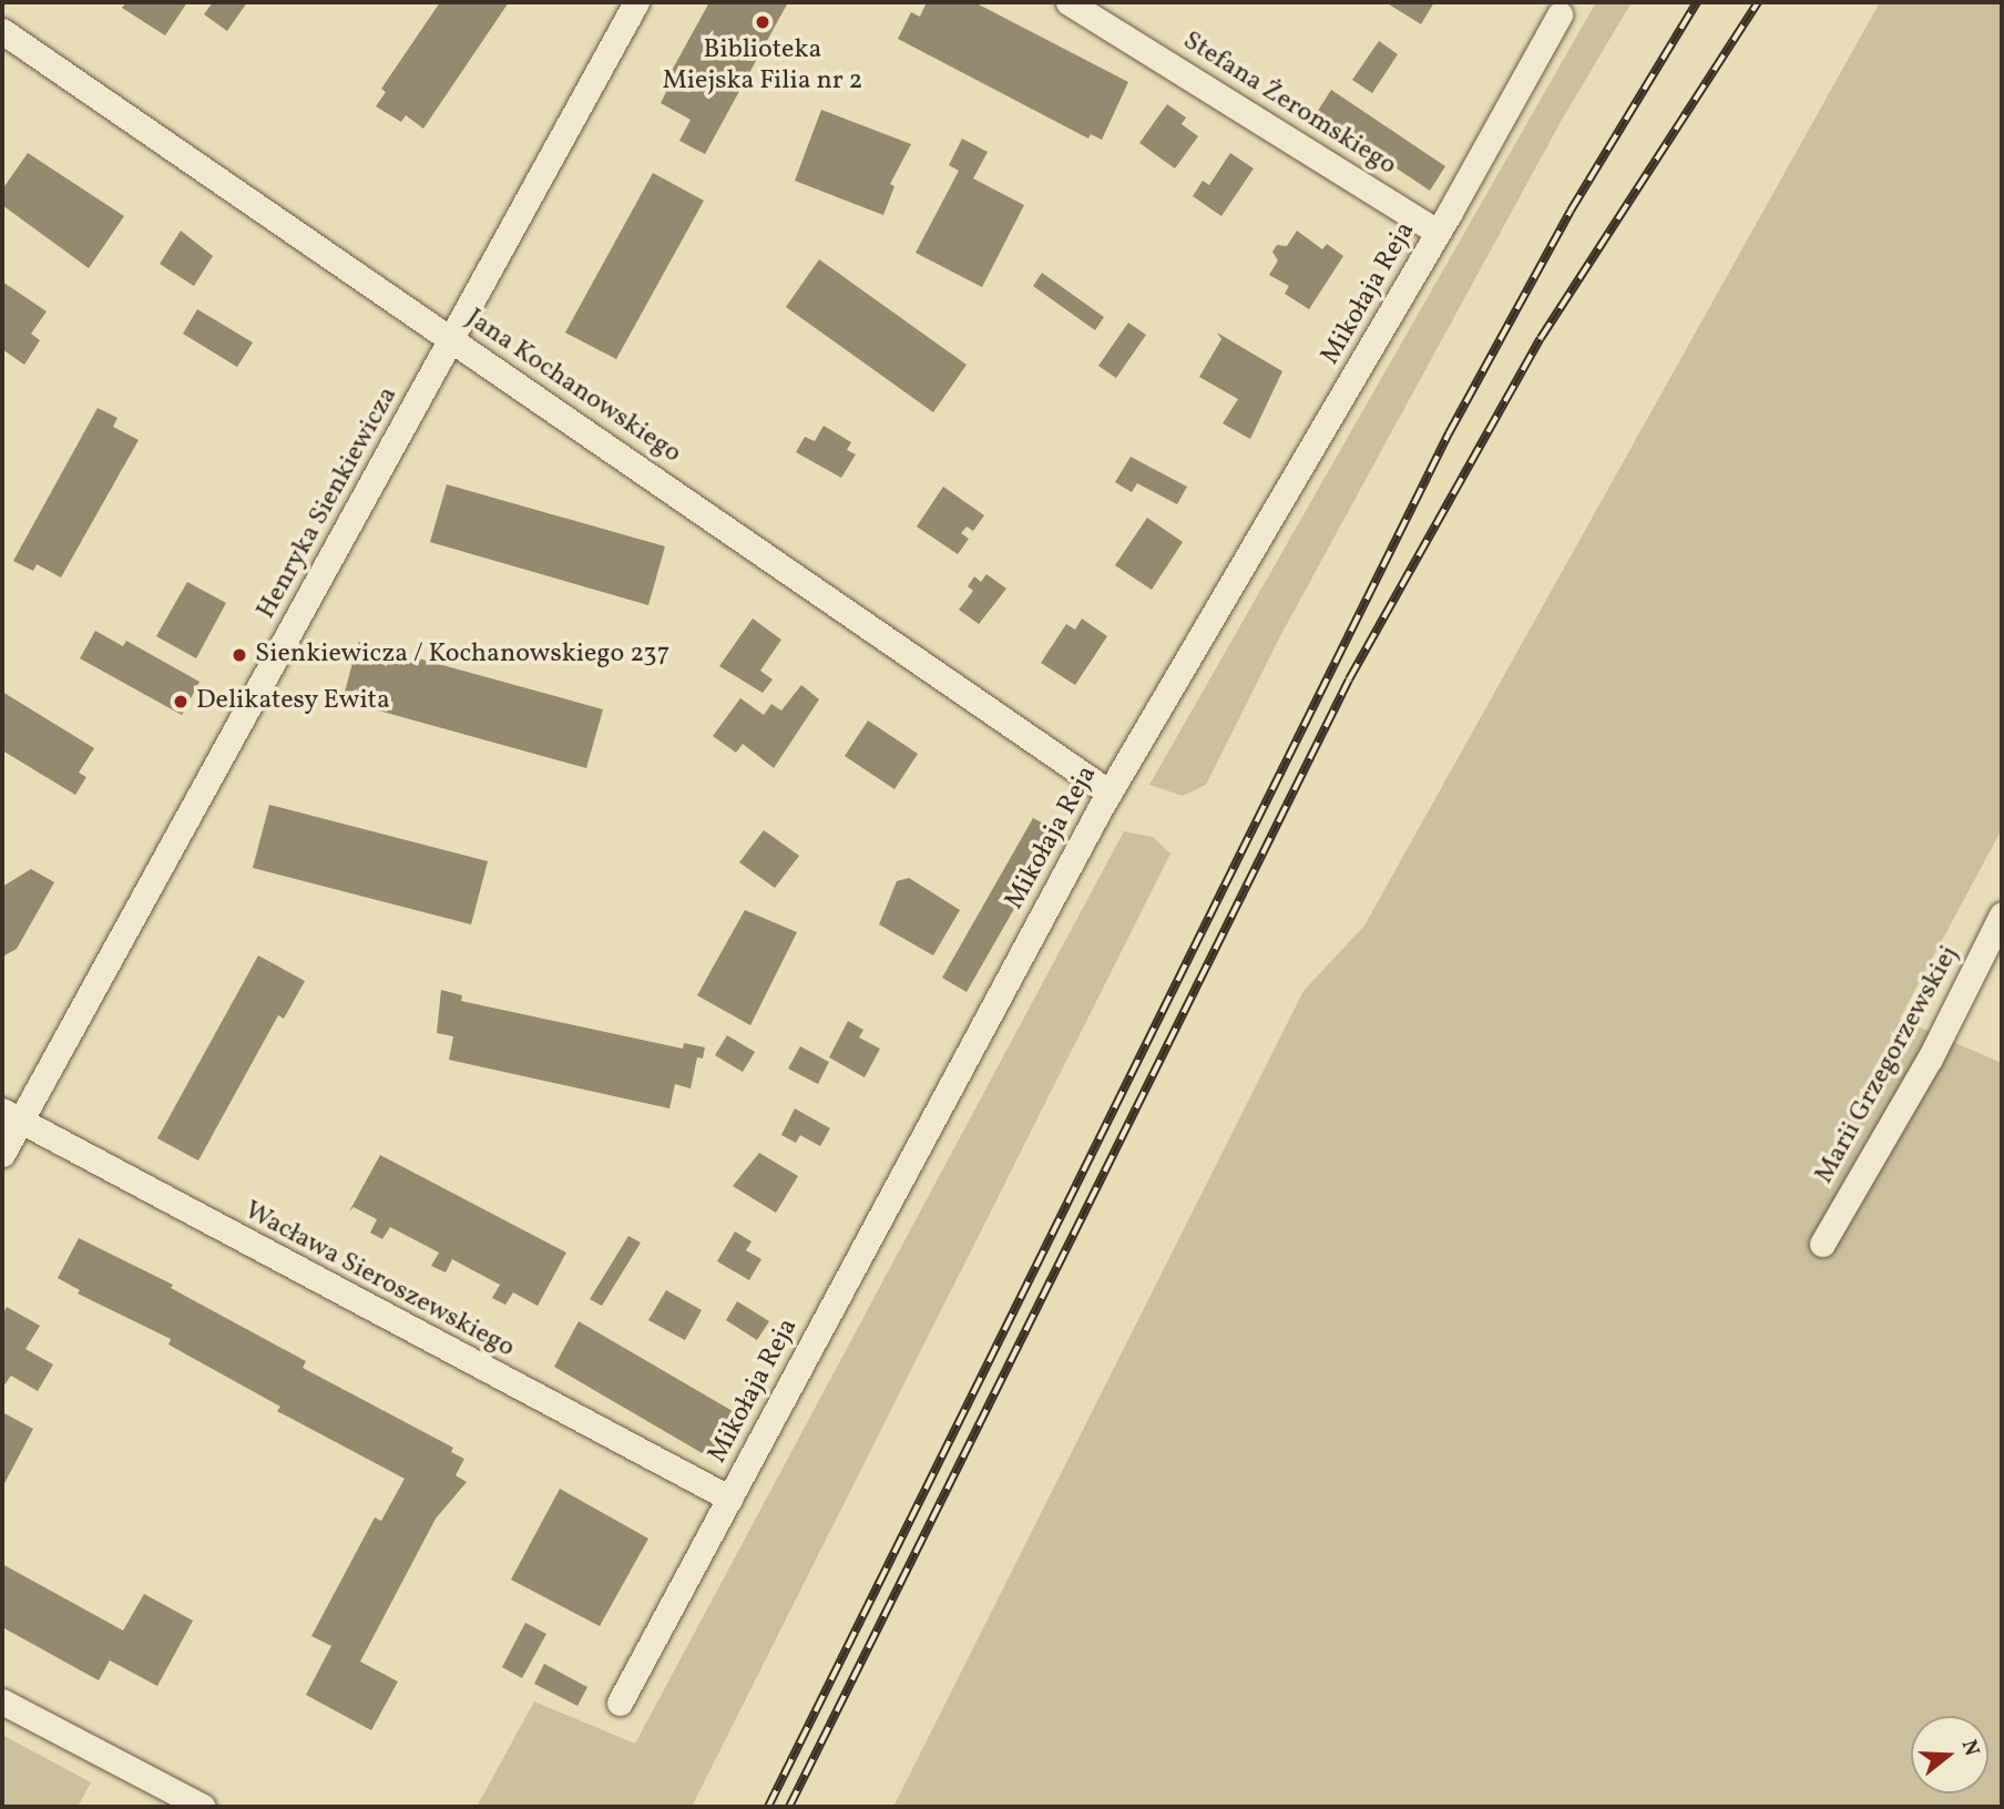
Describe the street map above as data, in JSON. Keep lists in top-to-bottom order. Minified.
{"streets":{"street":["Stefana Żeromskiego","Mikołaja Reja","Jana Kochanowskiego","Henryka Sienkiewicza","Marii Grzegorzewskiej","Wacława Sieroszewskiego"]},"crossings":[["Stefana Żeromskiego","Mikołaja Reja"],["Mikołaja Reja","Jana Kochanowskiego"],["Mikołaja Reja","Wacława Sieroszewskiego"],["Jana Kochanowskiego","Henryka Sienkiewicza"],["Henryka Sienkiewicza","Wacława Sieroszewskiego"]],"places":["Biblioteka Miejska Filia nr 2","Sienkiewicza / Kochanowskiego 237","Delikatesy Ewita"],"north":"right"}
